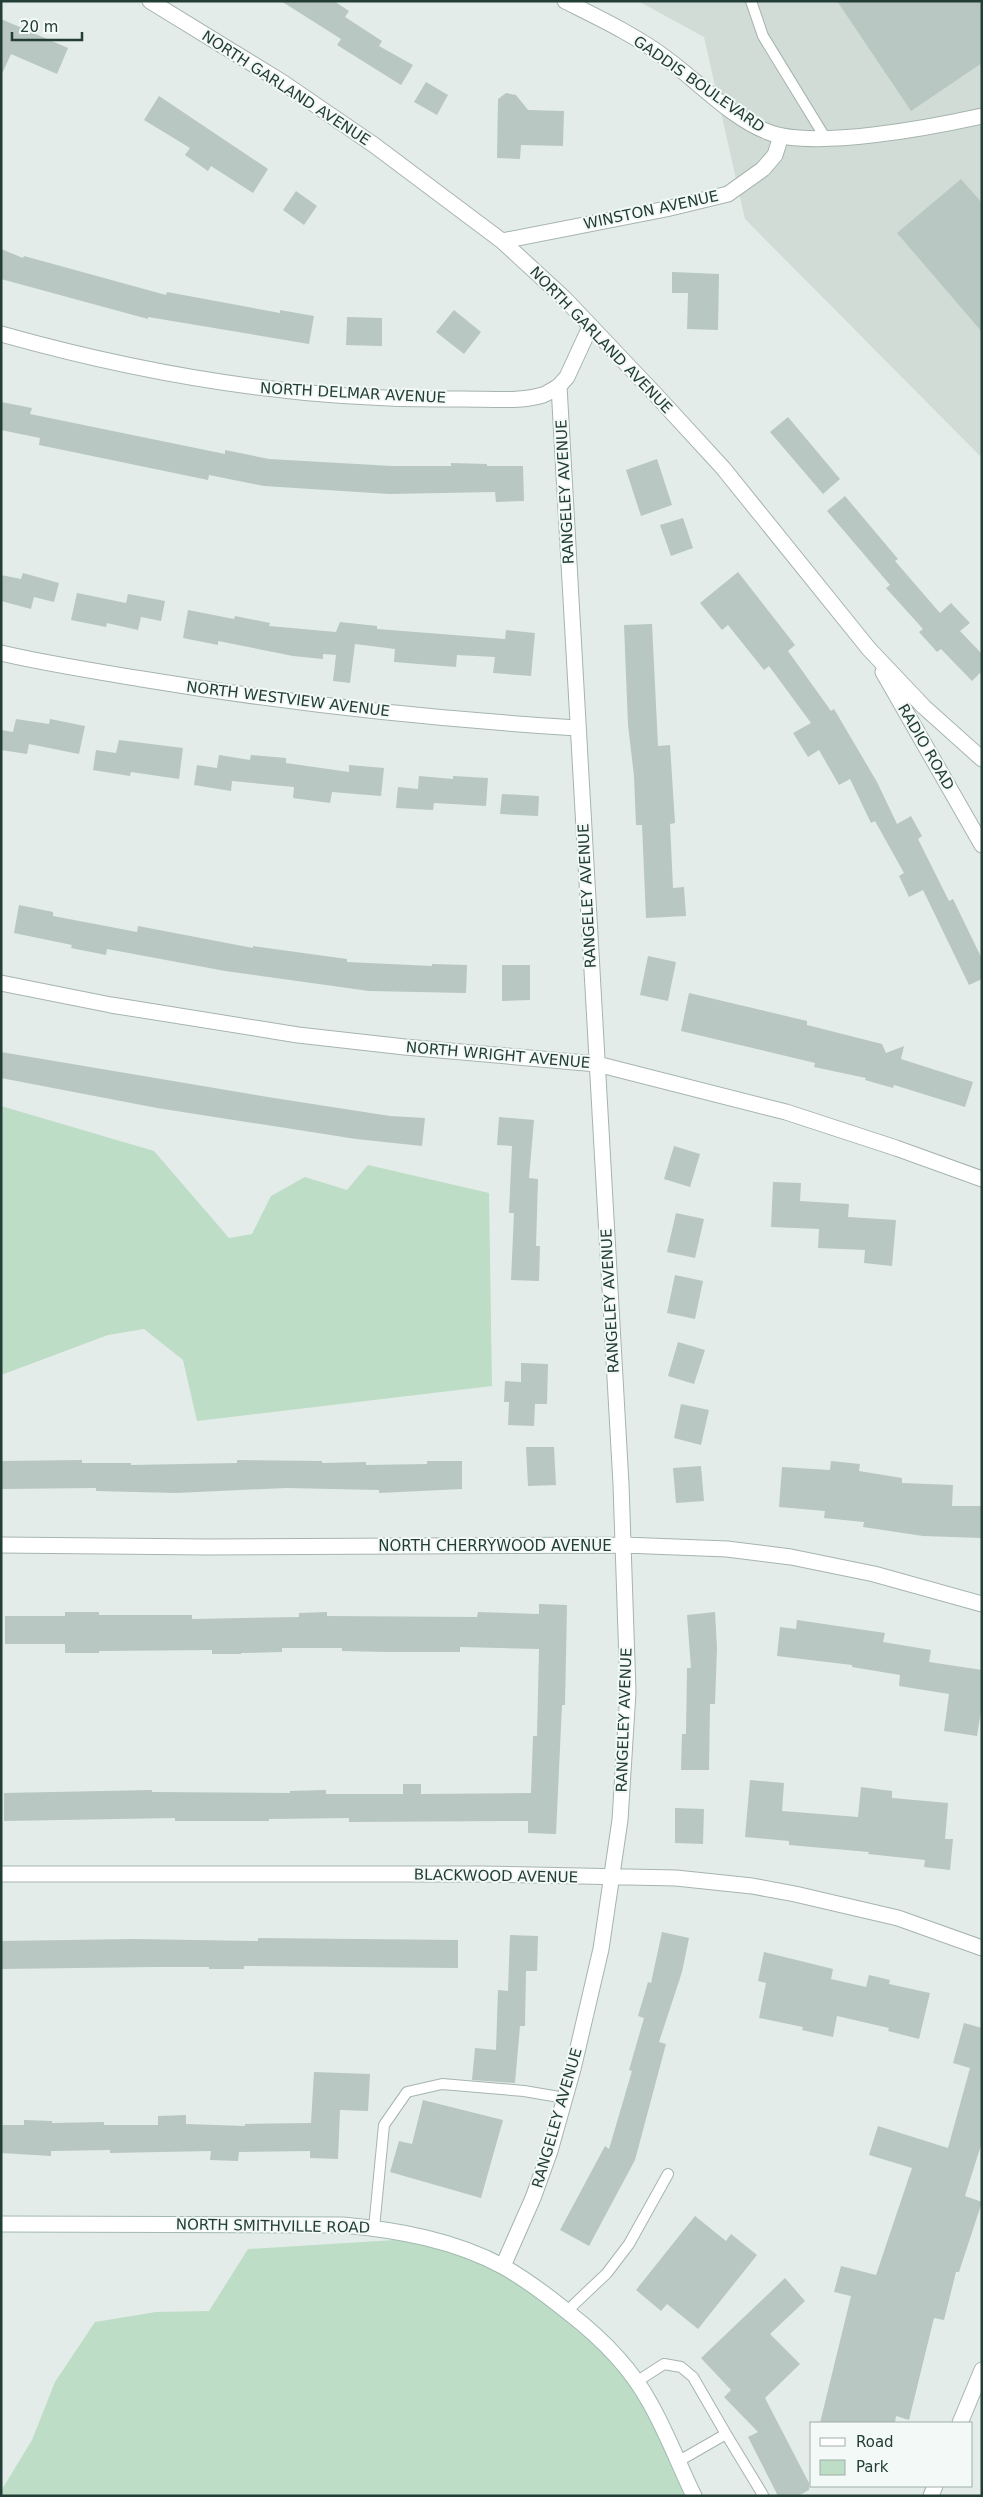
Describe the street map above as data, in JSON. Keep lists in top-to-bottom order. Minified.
{"streets":{"street":["GADDIS BOULEVARD","NORTH GARLAND AVENUE","WINSTON AVENUE","NORTH DELMAR AVENUE","RANGELEY AVENUE","NORTH WESTVIEW AVENUE","RADIO ROAD","NORTH WRIGHT AVENUE","NORTH CHERRYWOOD AVENUE","BLACKWOOD AVENUE","NORTH SMITHVILLE ROAD"]},"crossings":[["GADDIS BOULEVARD","WINSTON AVENUE"],["NORTH GARLAND AVENUE","WINSTON AVENUE"],["NORTH GARLAND AVENUE","RADIO ROAD"],["NORTH DELMAR AVENUE","RANGELEY AVENUE"],["RANGELEY AVENUE","NORTH WESTVIEW AVENUE"],["RANGELEY AVENUE","NORTH WRIGHT AVENUE"],["RANGELEY AVENUE","NORTH CHERRYWOOD AVENUE"],["RANGELEY AVENUE","BLACKWOOD AVENUE"],["RANGELEY AVENUE","NORTH SMITHVILLE ROAD"]],"legend":["Road","Park"],"scale_bar":"20 m"}
